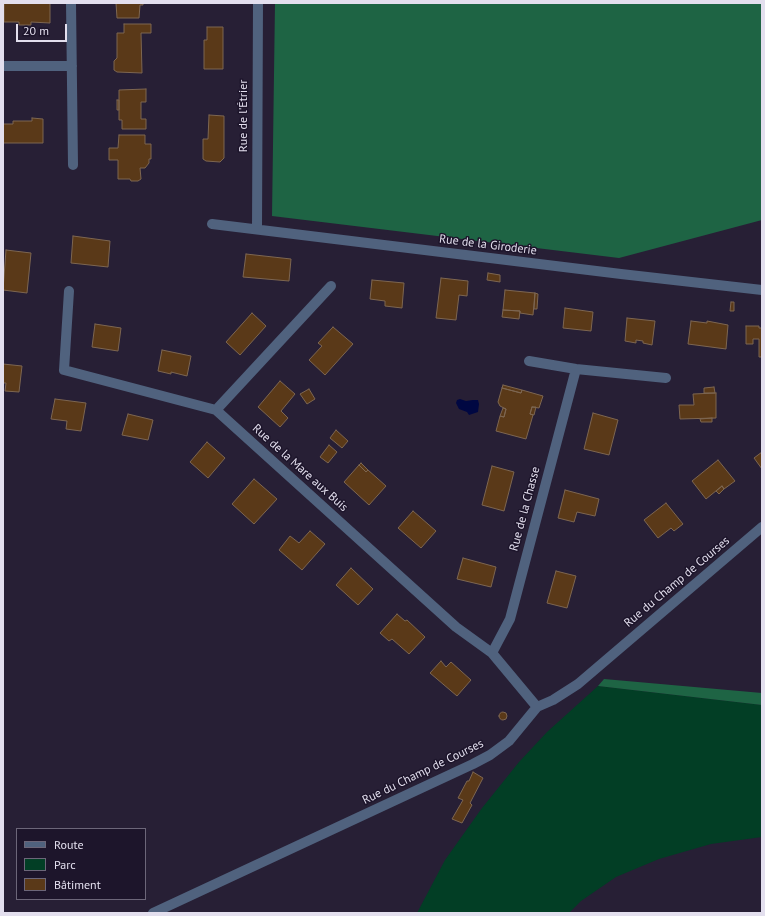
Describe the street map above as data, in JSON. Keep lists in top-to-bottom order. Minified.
{"streets":{"street":["Rue de l'Étrier","Rue de la Giroderie","Rue de la Mare aux Buis","Rue de la Chasse","Rue du Champ de Courses"]},"crossings":[["Rue de l'Étrier","Rue de la Giroderie"],["Rue de la Mare aux Buis","Rue de la Chasse"],["Rue de la Mare aux Buis","Rue du Champ de Courses"]],"legend":["Route","Parc","Bâtiment"],"scale_bar":"20 m"}
